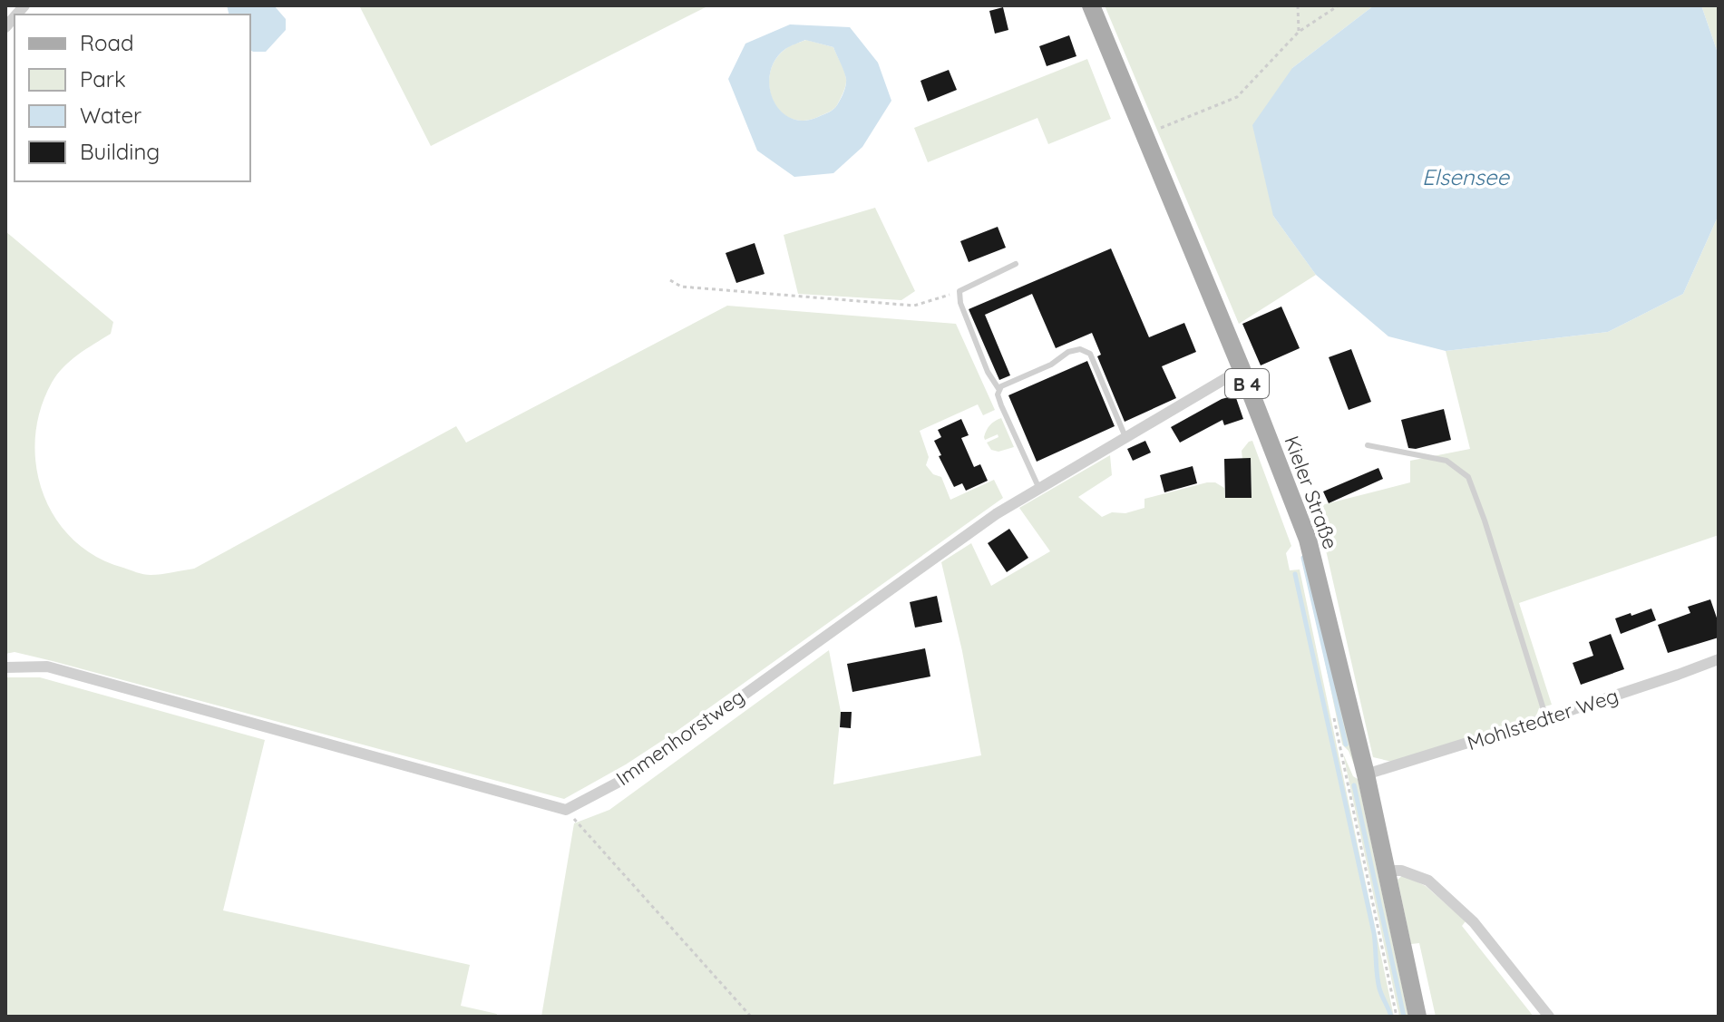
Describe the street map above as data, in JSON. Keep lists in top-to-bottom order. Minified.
{"streets":{"main road":["B 4","Kieler Straße"],"street":["Mohlstedter Weg","Immenhorstweg"]},"crossings":[["Kieler Straße","Mohlstedter Weg"],["Kieler Straße","Immenhorstweg"]],"water":["Elsensee"],"legend":["Road","Park","Water","Building"]}
